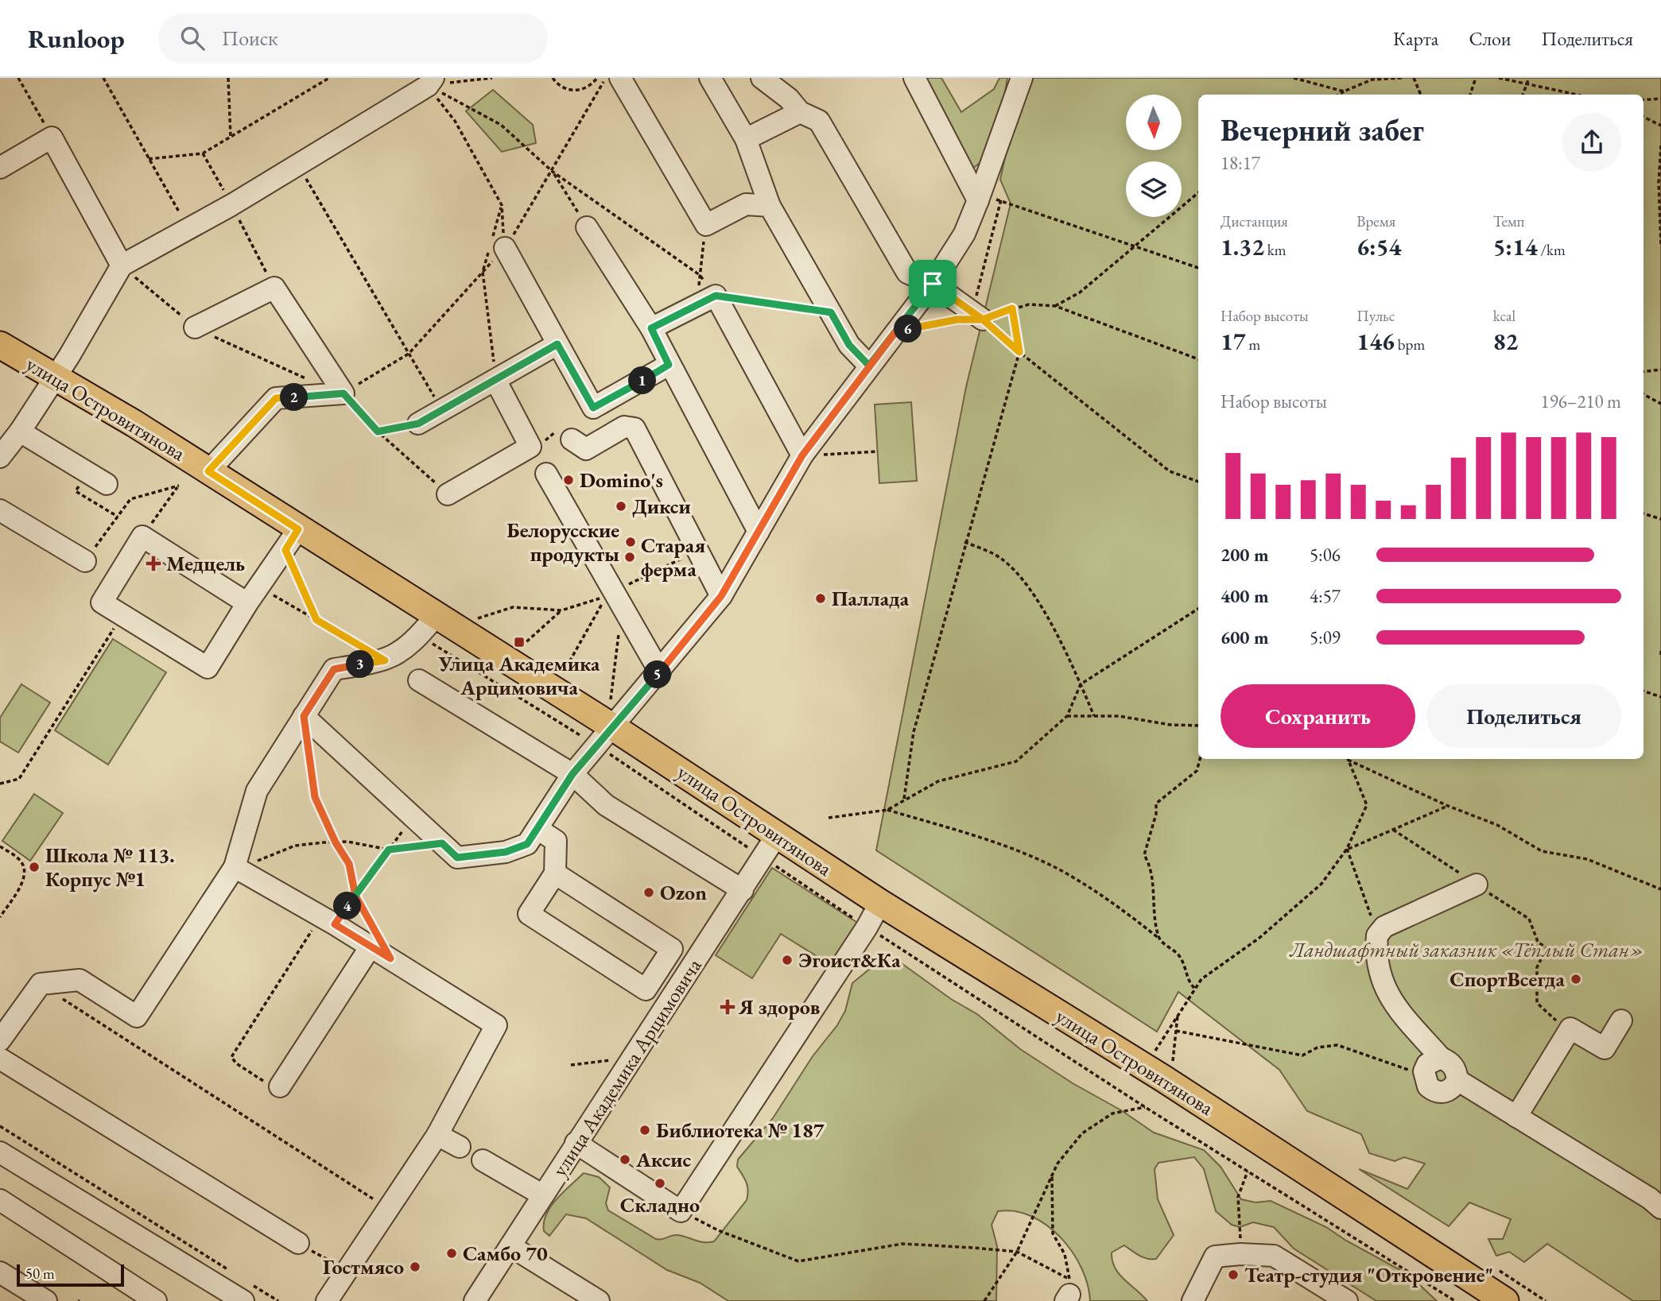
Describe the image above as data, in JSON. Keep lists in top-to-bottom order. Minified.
{"streets":{"main road":["улица Островитянова"],"street":["улица Академика Арцимовича"]},"crossings":[["улица Островитянова","улица Академика Арцимовича"]],"parks":["Ландшафтный заказник «Тёплый Стан»"],"places":{"other":["Domino's","Дикси","Белорусские продукты","Старая ферма","Паллада","Школа № 113. Корпус №1","Ozon","Эгоист&Ка","СпортВсегда","Библиотека № 187","Аксис","Складно","Самбо 70","Гостмясо","Театр-студия \"Откровение\""],"health":["Медцель","Я здоров"],"transit":["Улица Академика Арцимовича"]},"scale_bar":"50 m","north":"bottom","page":{"header":"Runloop","search":"Поиск","nav":["Карта","Слои","Поделиться"],"heading":["Вечерний забег","18:17"],"stats":[["Дистанция","1.32 km"],["Время","6:54"],["Темп","5:14 /km"],["Набор высоты","17 m"],["Пульс","146 bpm"],["kcal","82"]],"pins":["6","1","2","3","5","4"],"chart":["Набор высоты","196–210 m"],"list":[{"name":"200 m","note":"5:06"},{"name":"400 m","note":"4:57"},{"name":"600 m","note":"5:09"}],"buttons":["Сохранить","Поделиться"],"scale":"50 m"}}
